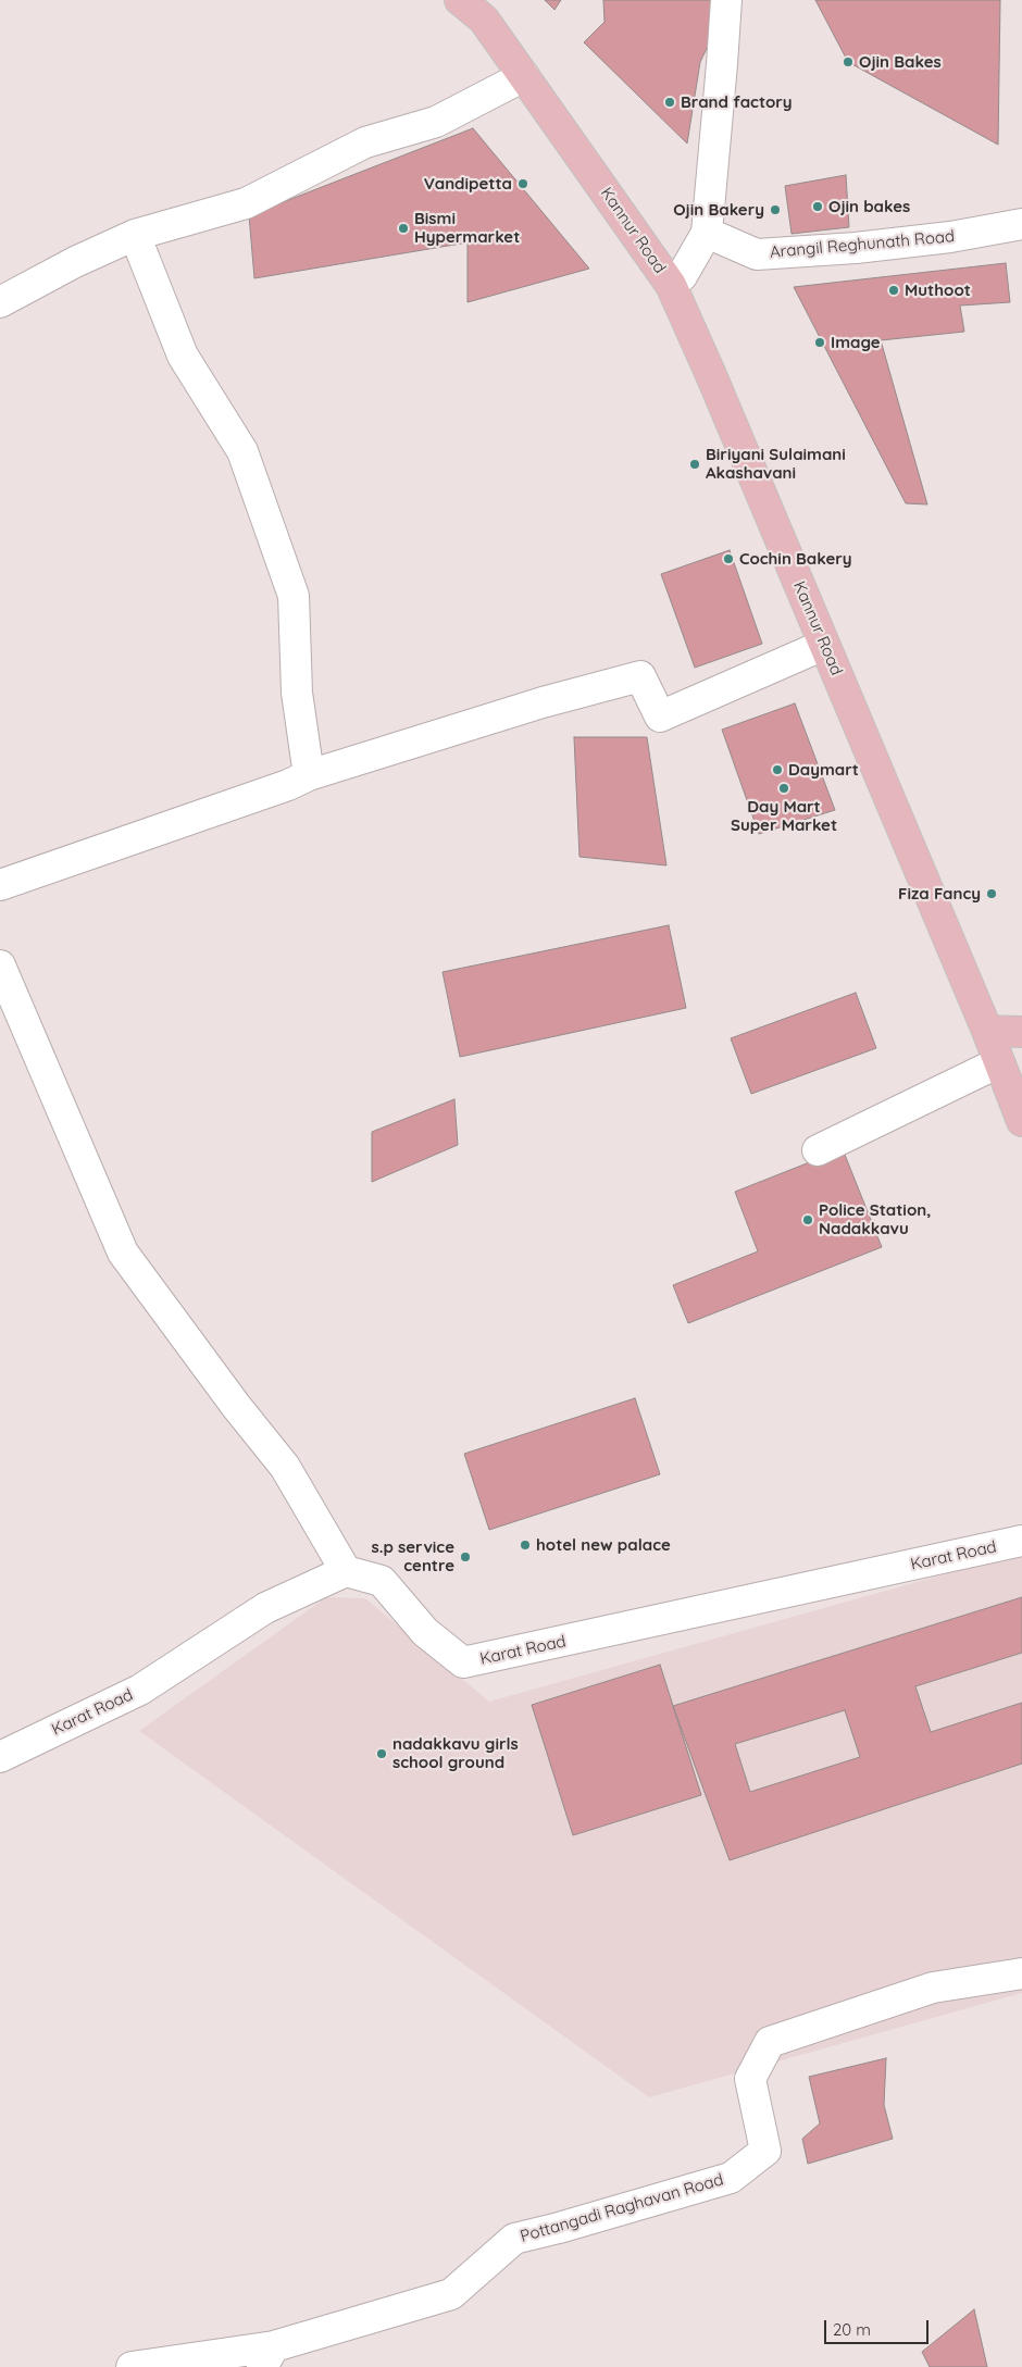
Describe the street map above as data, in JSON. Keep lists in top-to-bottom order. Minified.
{"streets":{"main road":["Kannur Road"],"street":["Arangil Reghunath Road","Karat Road","Pottangadi Raghavan Road"]},"places":["Ojin Bakes","Brand factory","Vandipetta","Ojin bakes","Ojin Bakery","Bismi Hypermarket","Muthoot","Image","Biriyani Sulaimani Akashavani","Cochin Bakery","Daymart","Day Mart Super Market","Fiza Fancy","Police Station, Nadakkavu","hotel new palace","s.p service centre","nadakkavu girls school ground"],"scale_bar":"20 m"}
